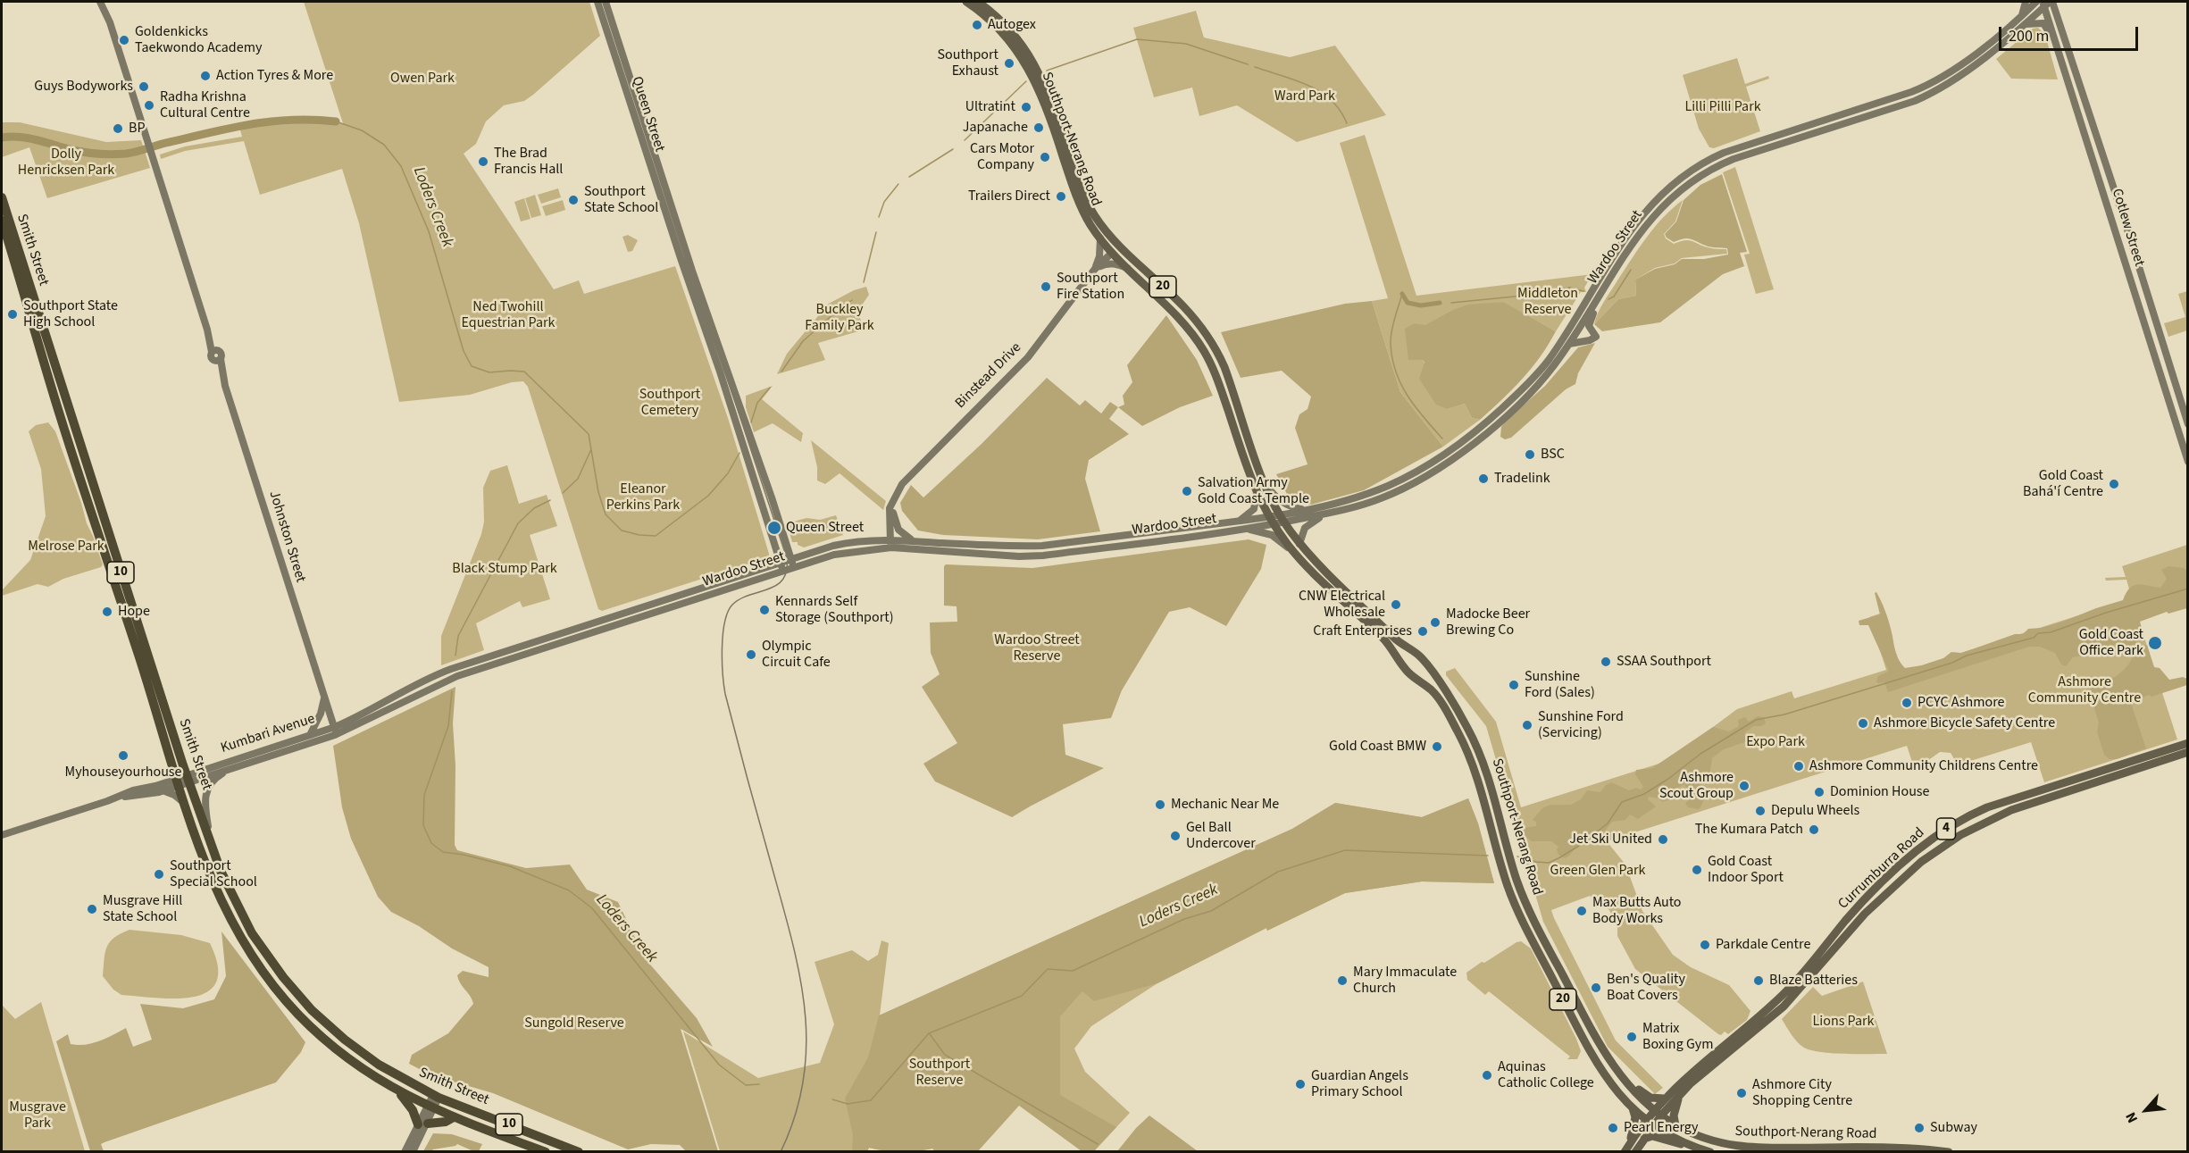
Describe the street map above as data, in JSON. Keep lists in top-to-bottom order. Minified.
{"streets":{"highway":["Smith Street","10"],"main road":["Queen Street","Southport-Nerang Road","Cotlew Street","Wardoo Street","20","Binstead Drive","Johnston Street","Kumbari Avenue","4","Currumburra Road"]},"crossings":[["Queen Street","Wardoo Street"],["Southport-Nerang Road","Wardoo Street"],["Southport-Nerang Road","20"],["Southport-Nerang Road","Binstead Drive"],["Southport-Nerang Road","4"],["Southport-Nerang Road","Currumburra Road"],["Cotlew Street","Wardoo Street"],["Wardoo Street","Binstead Drive"],["Wardoo Street","Johnston Street"],["Wardoo Street","Kumbari Avenue"],["Smith Street","Kumbari Avenue"],["Johnston Street","Kumbari Avenue"],["4","Currumburra Road"]],"water":["Loders Creek"],"parks":["Owen Park","Ward Park","Lilli Pilli Park","Dolly Henricksen Park","Middleton Reserve","Ned Twohill Equestrian Park","Buckley Family Park","Southport Cemetery","Eleanor Perkins Park","Melrose Park","Black Stump Park","Wardoo Street Reserve","Ashmore Community Centre","Expo Park","Green Glen Park","Lions Park","Sungold Reserve","Southport Reserve","Musgrave Park"],"places":["Autogex","Goldenkicks Taekwondo Academy","Southport Exhaust","Action Tyres & More","Guys Bodyworks","Radha Krishna Cultural Centre","Ultratint","Japanache","BP","Cars Motor Company","The Brad Francis Hall","Trailers Direct","Southport State School","Southport Fire Station","Southport State High School","BSC","Tradelink","Gold Coast Bahá'í Centre","Salvation Army Gold Coast Temple","Queen Street","CNW Electrical Wholesale","Kennards Self Storage (Southport)","Hope","Madocke Beer Brewing Co","Craft Enterprises","Gold Coast Office Park","Olympic Circuit Cafe","SSAA Southport","Sunshine Ford (Sales)","PCYC Ashmore","Ashmore Bicycle Safety Centre","Sunshine Ford (Servicing)","Gold Coast BMW","Myhouseyourhouse","Ashmore Community Childrens Centre","Ashmore Scout Group","Dominion House","Mechanic Near Me","Depulu Wheels","The Kumara Patch","Gel Ball Undercover","Jet Ski United","Gold Coast Indoor Sport","Southport Special School","Musgrave Hill State School","Max Butts Auto Body Works","Parkdale Centre","Mary Immaculate Church","Blaze Batteries","Ben's Quality Boat Covers","Matrix Boxing Gym","Aquinas Catholic College","Guardian Angels Primary School","Ashmore City Shopping Centre","Pearl Energy","Subway"],"scale_bar":"200 m","north":"bottom left"}
